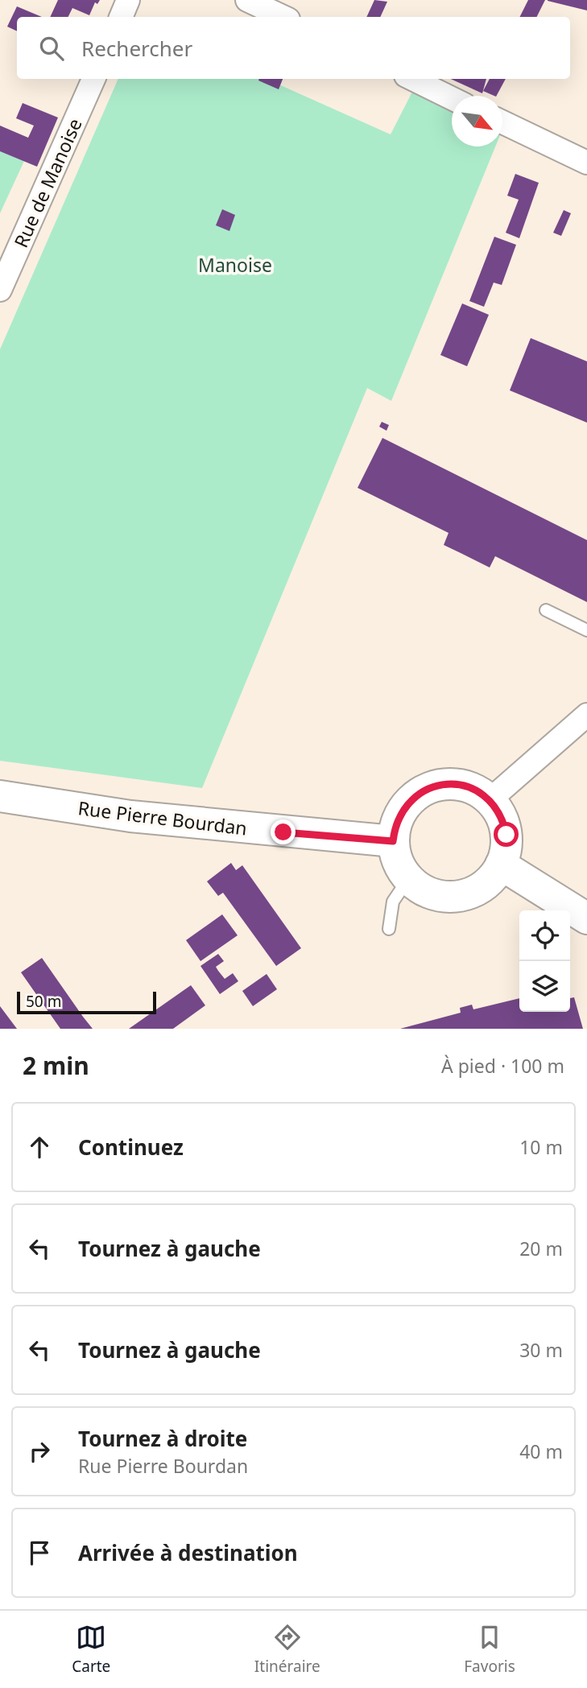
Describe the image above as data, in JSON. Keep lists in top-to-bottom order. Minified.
{"streets":{"street":["Rue de Manoise","Rue Pierre Bourdan"]},"parks":["Manoise"],"scale_bar":"50 m","north":"bottom right","page":{"search":"Rechercher","scale":"50 m","heading":["2 min","À pied · 100 m"],"list":[["Continuez","10 m"],["Tournez à gauche","20 m"],["Tournez à gauche","30 m"],["Tournez à droite","Rue Pierre Bourdan","40 m"],"Arrivée à destination"],"nav":["Carte","Itinéraire","Favoris"]}}
